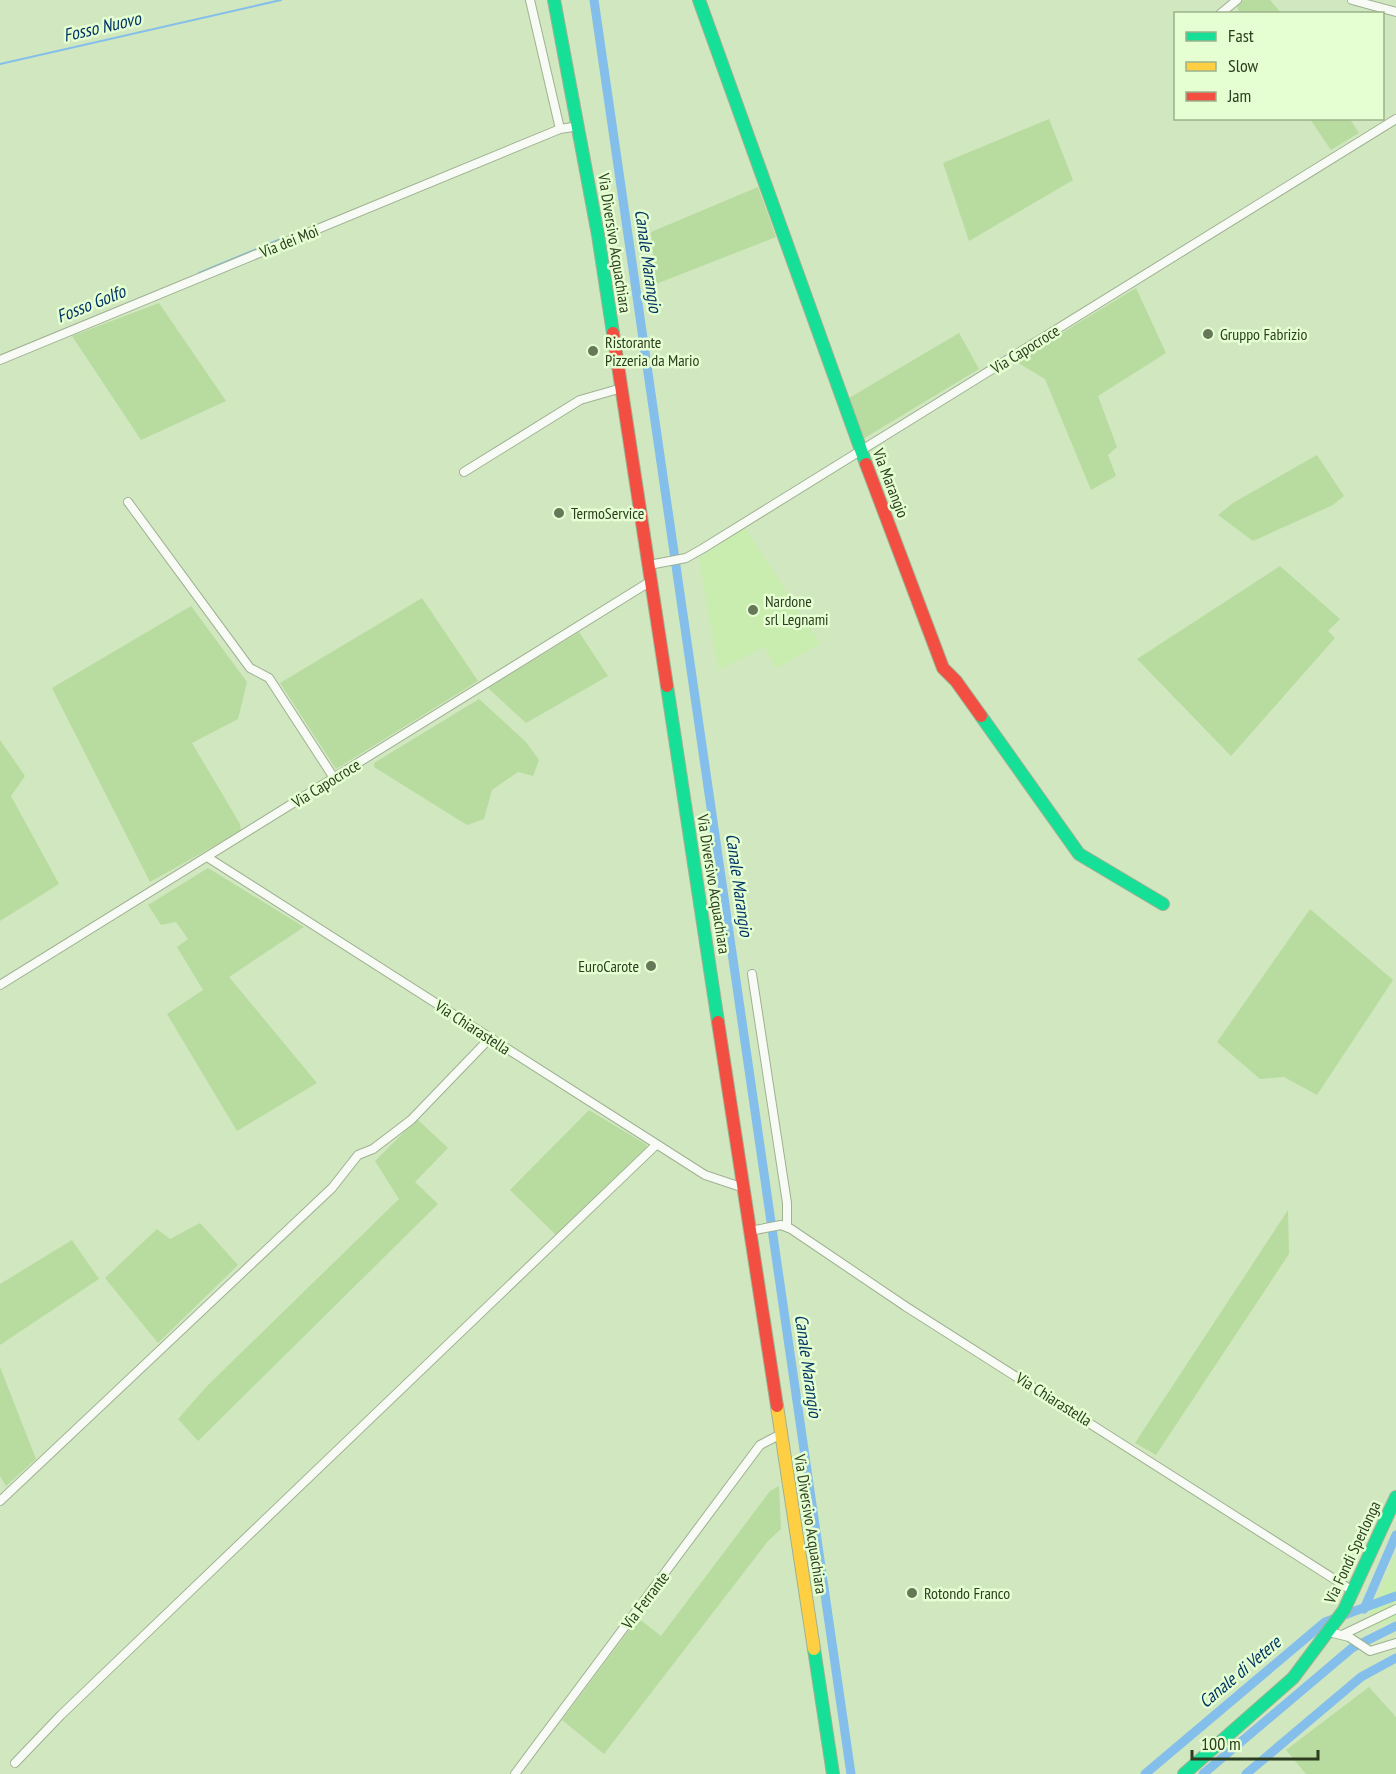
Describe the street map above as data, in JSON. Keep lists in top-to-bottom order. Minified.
{"streets":{"main road":["Via Diversivo Acquachiara","Via Marangio","Via Fondi Sperlonga"],"street":["Via dei Moi","Via Capocroce","Via Chiarastella","Via Ferrante"]},"crossings":[["Via dei Moi","Via Diversivo Acquachiara"],["Via Diversivo Acquachiara","Via Capocroce"],["Via Diversivo Acquachiara","Via Chiarastella"],["Via Diversivo Acquachiara","Via Ferrante"],["Via Capocroce","Via Marangio"],["Via Capocroce","Via Chiarastella"],["Via Chiarastella","Via Fondi Sperlonga"]],"water":["Fosso Nuovo","Canale Marangio","Fosso Golfo","Canale di Vetere"],"places":["Gruppo Fabrizio","Ristorante Pizzeria da Mario","TermoService","Nardone srl Legnami","EuroCarote","Rotondo Franco"],"legend":["Fast","Slow","Jam"],"scale_bar":"100 m"}
